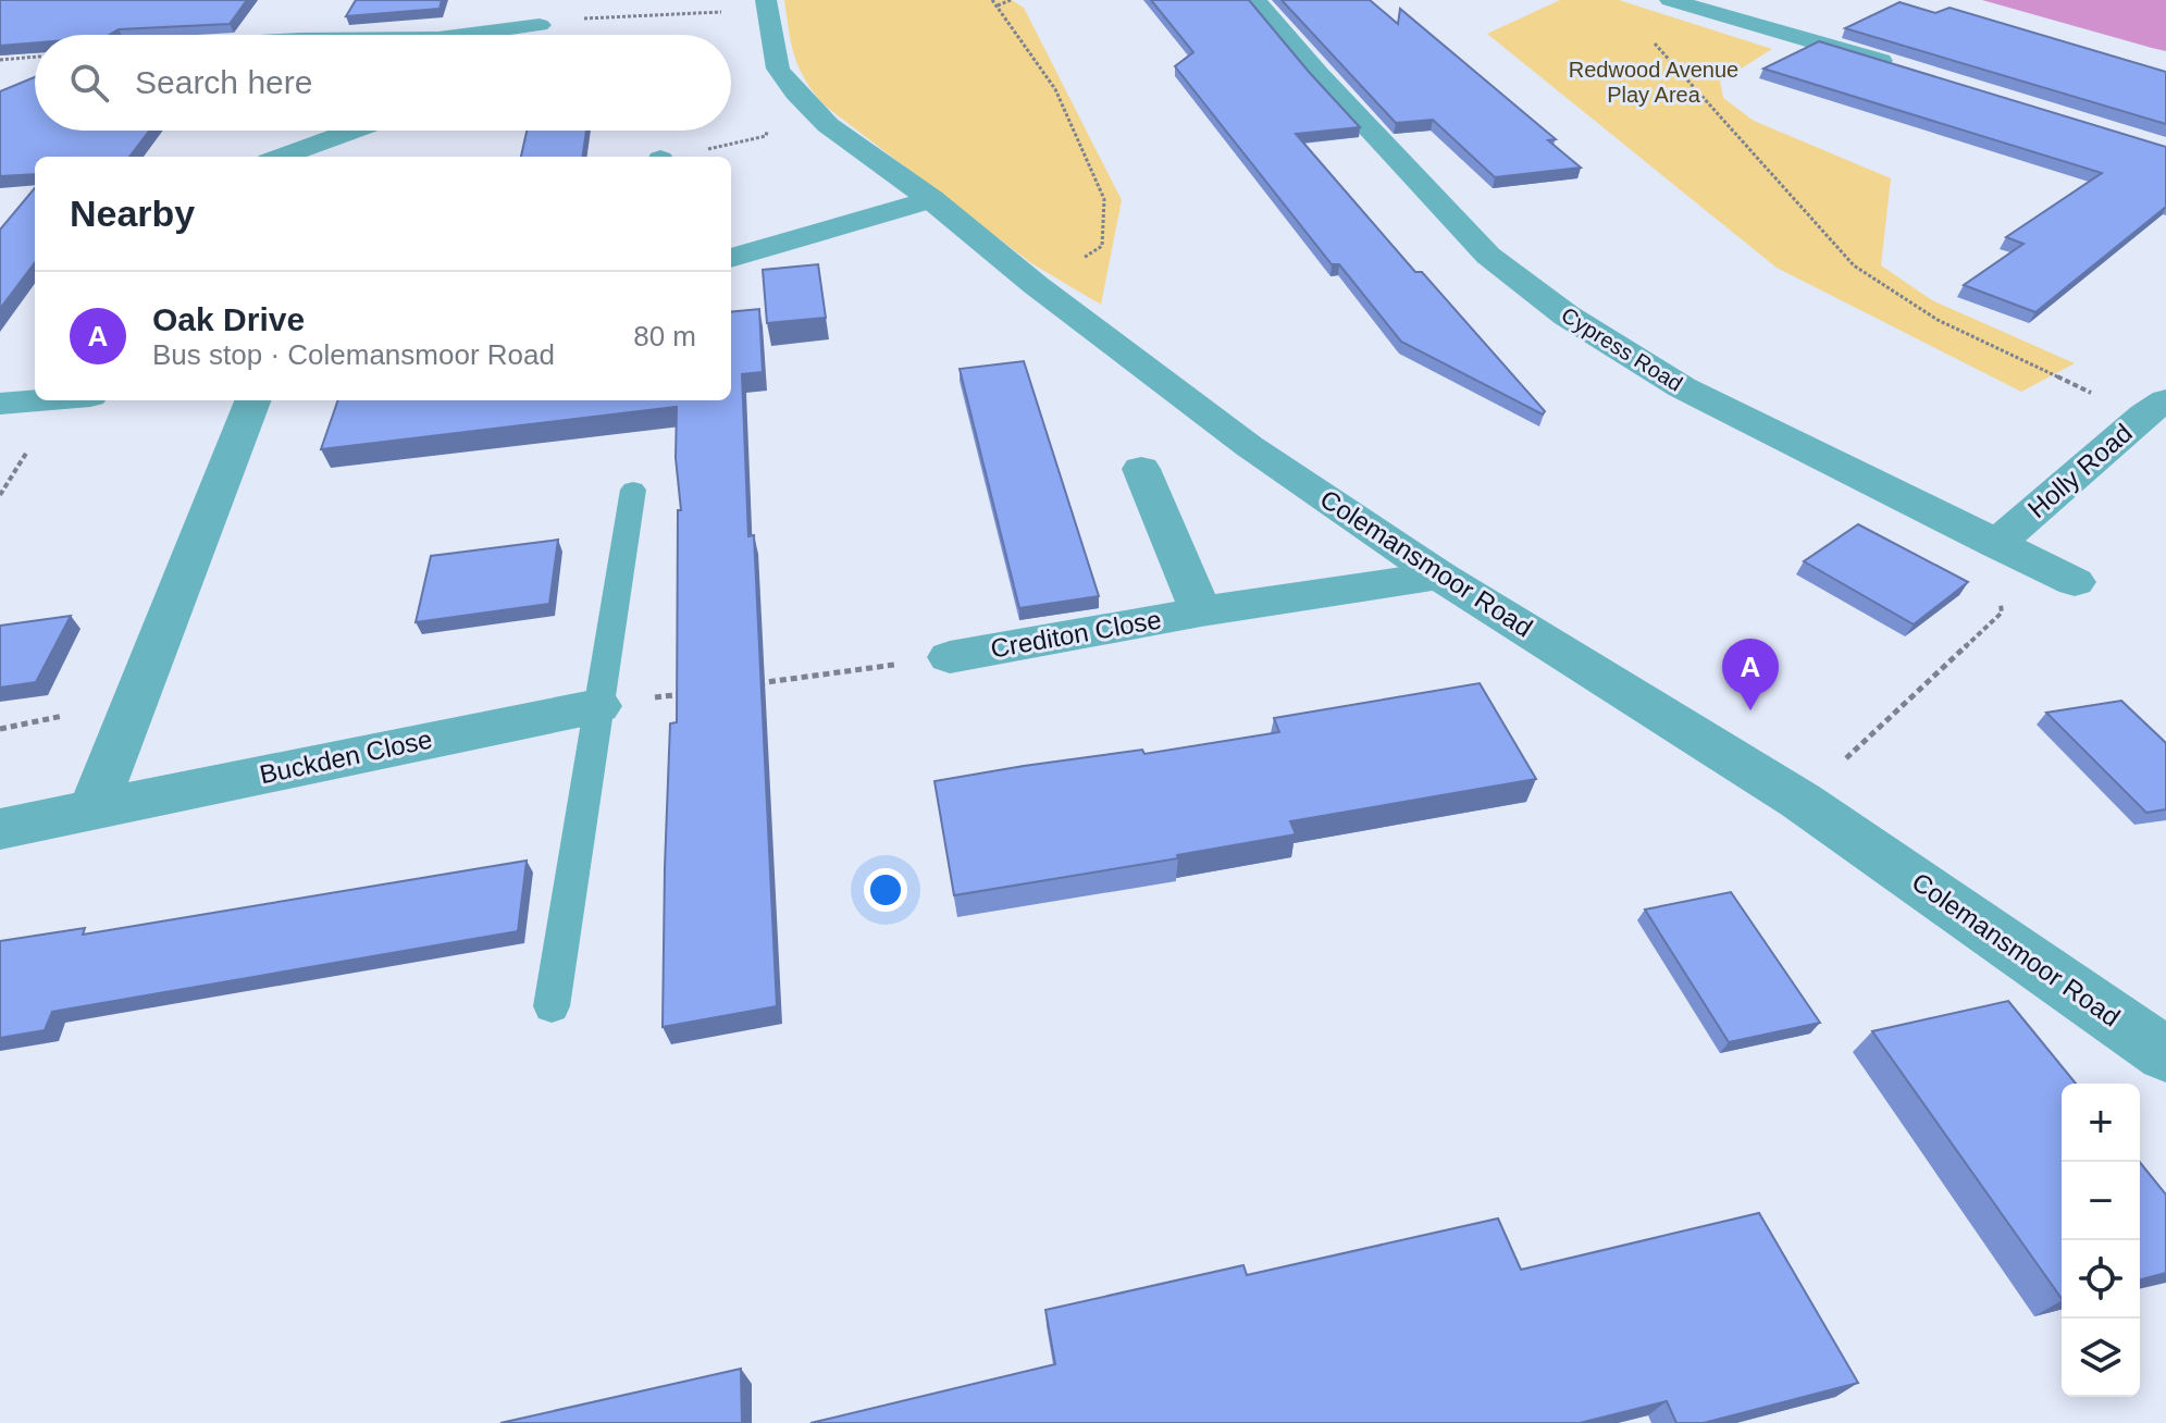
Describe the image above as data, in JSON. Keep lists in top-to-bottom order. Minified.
{"streets":{"street":["Cypress Road","Holly Road","Colemansmoor Road","Crediton Close","Buckden Close"]},"crossings":[["Cypress Road","Holly Road"],["Colemansmoor Road","Crediton Close"]],"parks":["Redwood Avenue Play Area"],"page":{"search":"Search here","heading":"Nearby","list":[{"mark":"A","name":"Oak Drive","note":"Bus stop · Colemansmoor Road","value":"80 m"}],"pins":"A","map_buttons":["+","−"]}}
